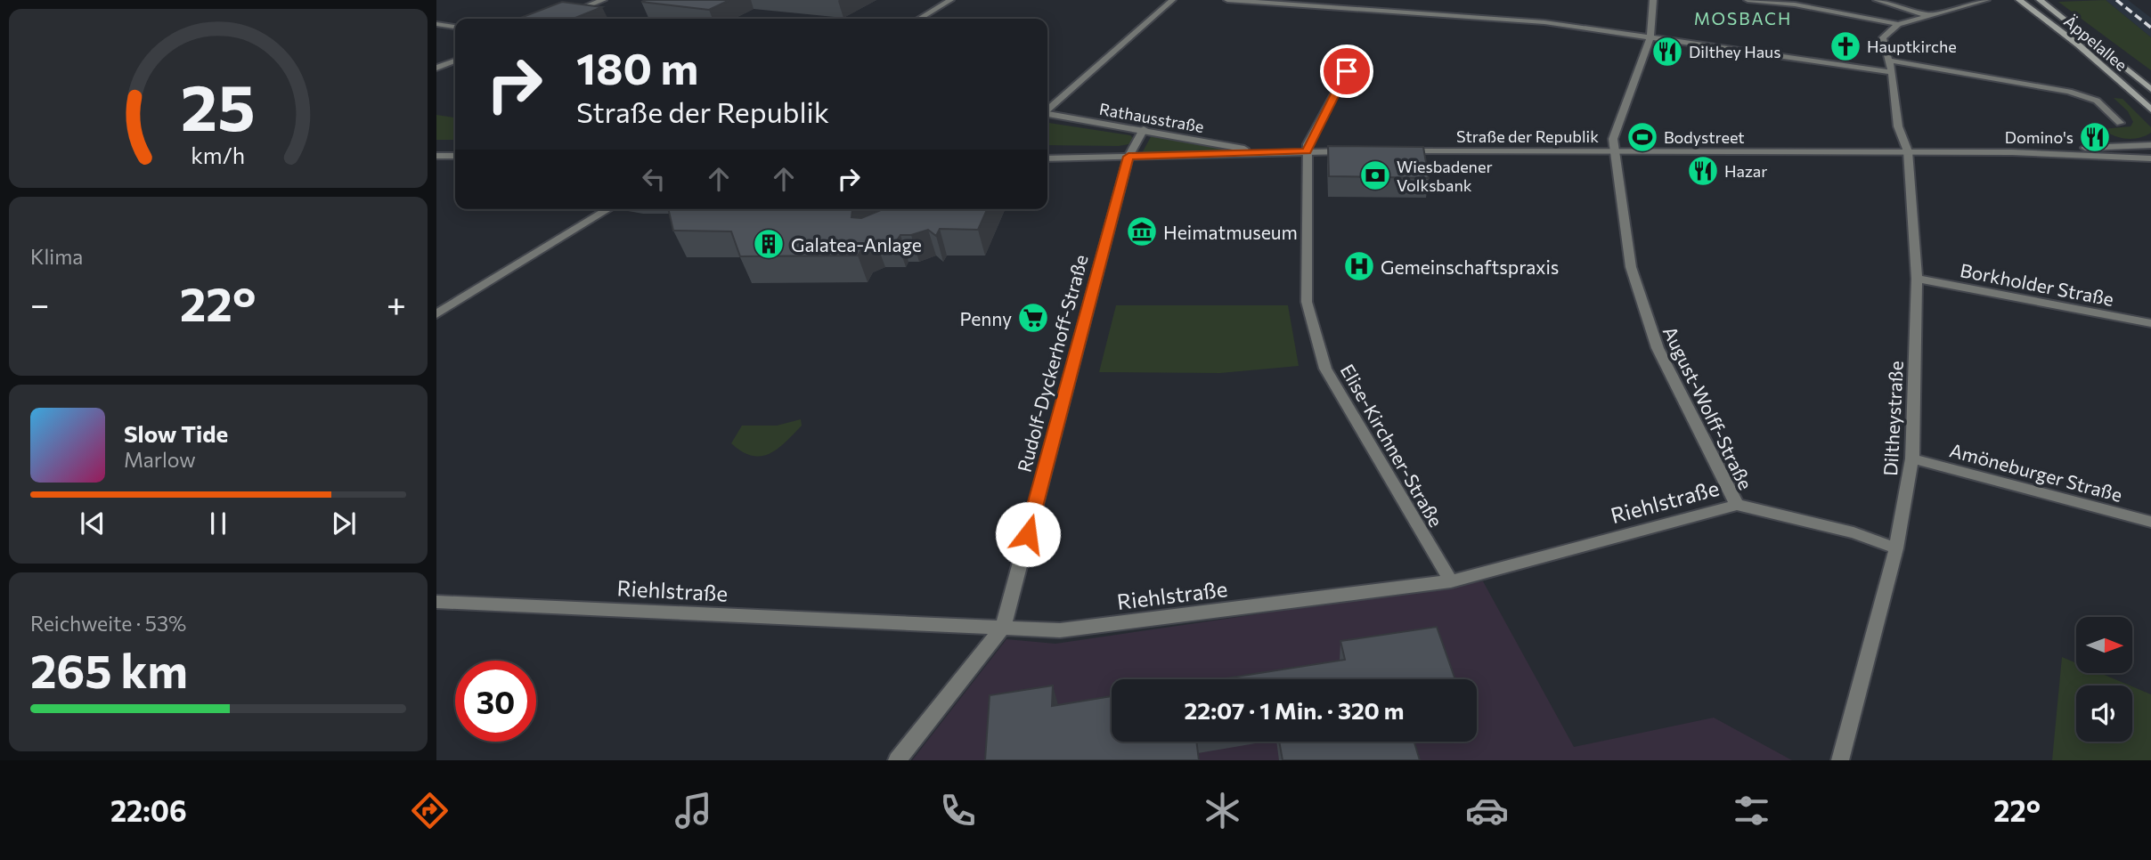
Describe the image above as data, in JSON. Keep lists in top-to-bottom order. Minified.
{"streets":{"main road":["Äppelallee"],"street":["Rathausstraße","Straße der Republik","Borkholder Straße","Rudolf-Dyckerhoff-Straße","August-Wolff-Straße","Diltheystraße","Elise-Kirchner-Straße","Amöneburger Straße","Riehlstraße"]},"crossings":[["Rathausstraße","Rudolf-Dyckerhoff-Straße"],["Straße der Republik","August-Wolff-Straße"],["Straße der Republik","Diltheystraße"],["Borkholder Straße","Diltheystraße"],["Rudolf-Dyckerhoff-Straße","Riehlstraße"],["August-Wolff-Straße","Riehlstraße"],["Diltheystraße","Amöneburger Straße"],["Diltheystraße","Riehlstraße"],["Elise-Kirchner-Straße","Riehlstraße"]],"districts":["MOSBACH"],"places":{"church":["Hauptkirche"],"restaurant":["Dilthey Haus","Domino's","Hazar"],"sports":["Bodystreet"],"bank":["Wiesbadener Volksbank"],"museum":["Heimatmuseum"],"building":["Galatea-Anlage"],"hospital":["Gemeinschaftspraxis"],"supermarket":["Penny"]},"north":"right","page":{"turn":["180 m","Straße der Republik"],"tile":["Klima",["Reichweite · 53%","265 km"]],"heat":["−","22°","+"],"song":["Slow Tide","Marlow"],"limit":"30","trip":"22:07 · 1 Min. · 320 m","tabs":["22:06","22°"],"gauge":["25","km/h"]}}
